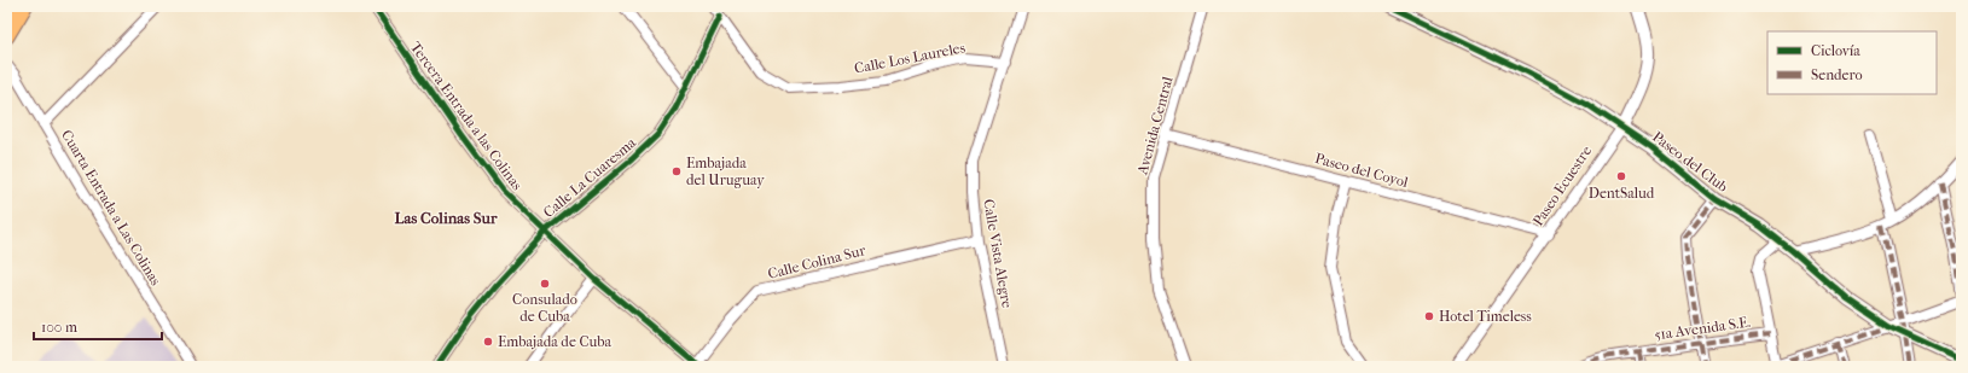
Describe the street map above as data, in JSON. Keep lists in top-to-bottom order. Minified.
{"streets":{"street":["Calle Los Laureles","Tercera Entrada a las Colinas","Avenida Central","Paseo del Club","Paseo del Coyol","Calle La Cuaresma","Paseo Ecuestre","Cuarta Entrada a Las Colinas","Calle Vista Alegre","Calle Colina Sur","51a Avenida S.E."]},"crossings":[["Calle Los Laureles","Calle La Cuaresma"],["Calle Los Laureles","Calle Vista Alegre"],["Tercera Entrada a las Colinas","Calle La Cuaresma"],["Tercera Entrada a las Colinas","Calle Colina Sur"],["Avenida Central","Paseo del Coyol"],["Paseo del Club","Paseo Ecuestre"],["Paseo del Coyol","Paseo Ecuestre"],["Calle Vista Alegre","Calle Colina Sur"]],"districts":["Las Colinas Sur"],"places":["Embajada del Uruguay","DentSalud","Consulado de Cuba","Hotel Timeless","Embajada de Cuba"],"legend":["Ciclovía","Sendero"],"scale_bar":"100 m"}
